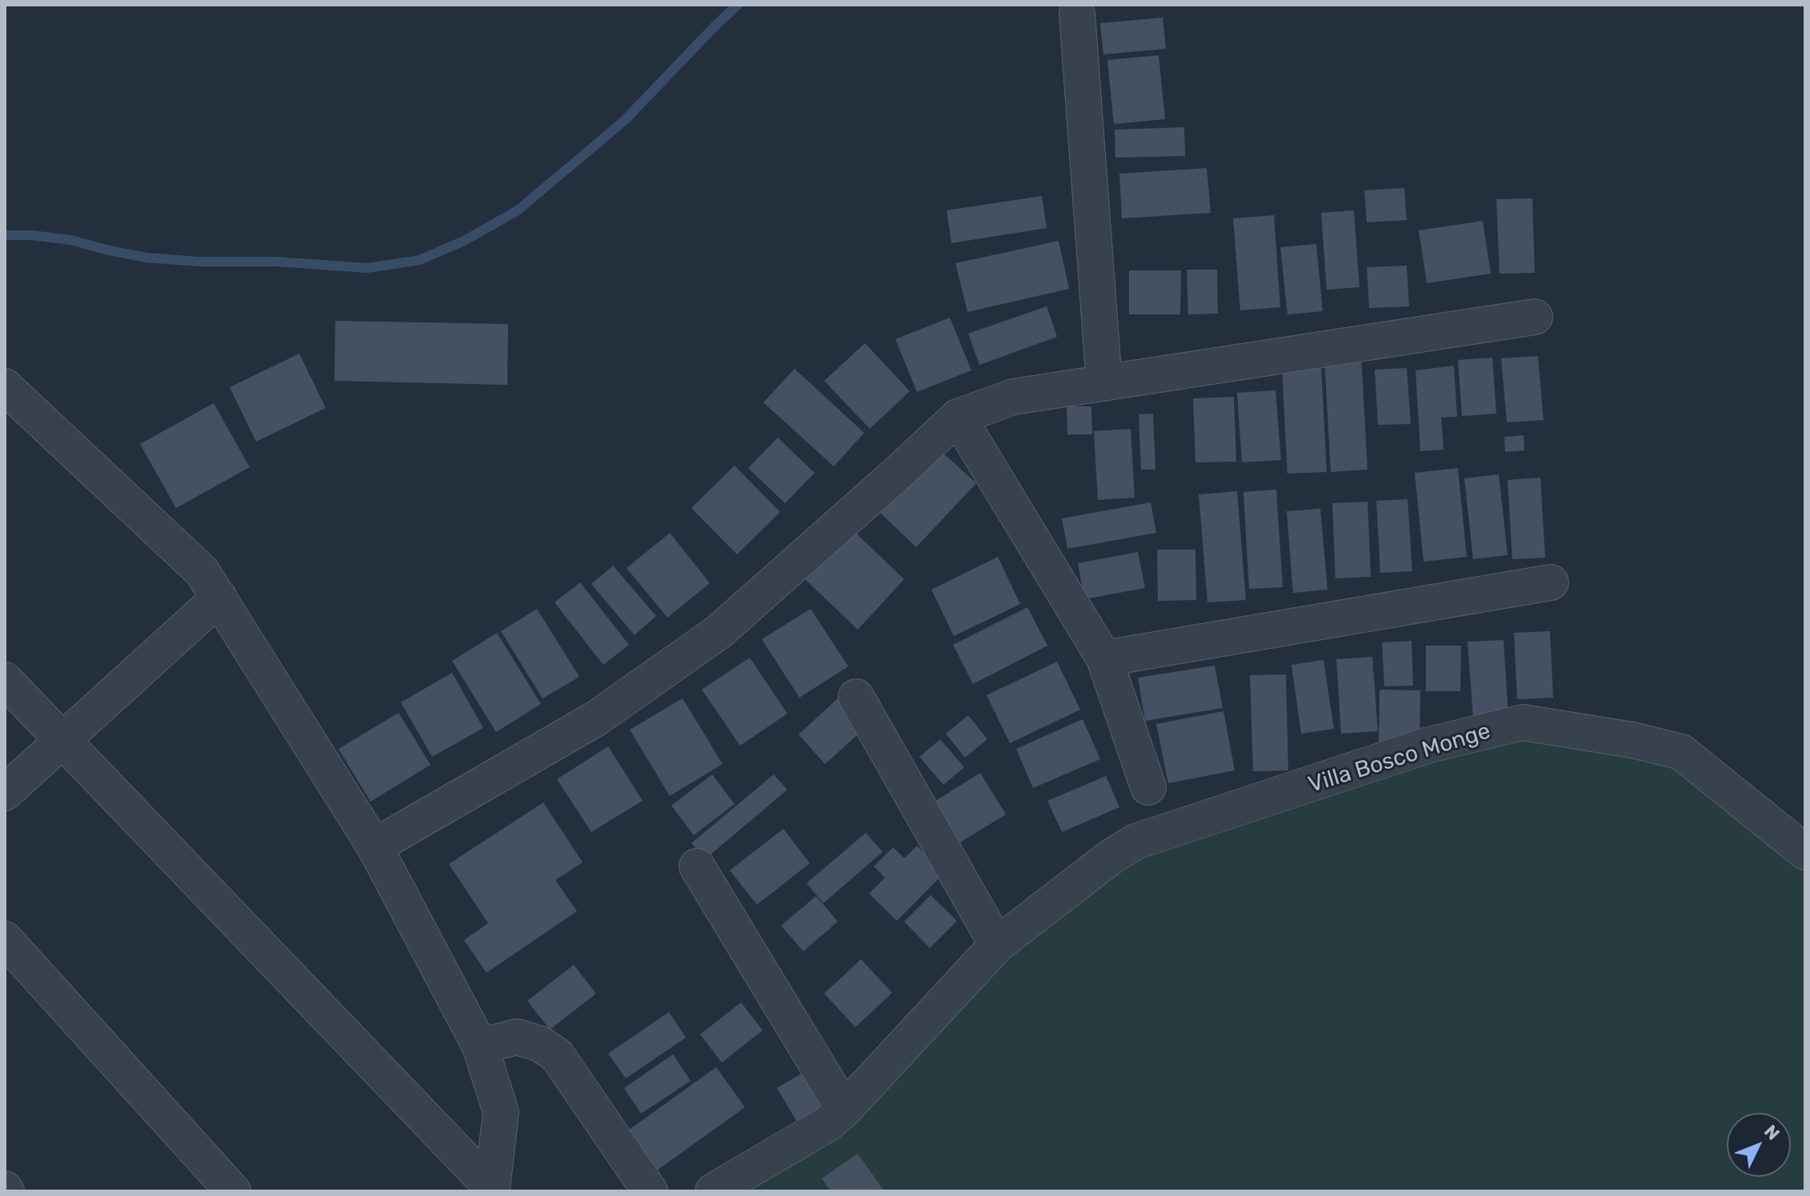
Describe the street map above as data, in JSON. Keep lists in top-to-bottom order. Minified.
{"streets":{"street":["Villa Bosco Monge"]},"north":"top right"}
